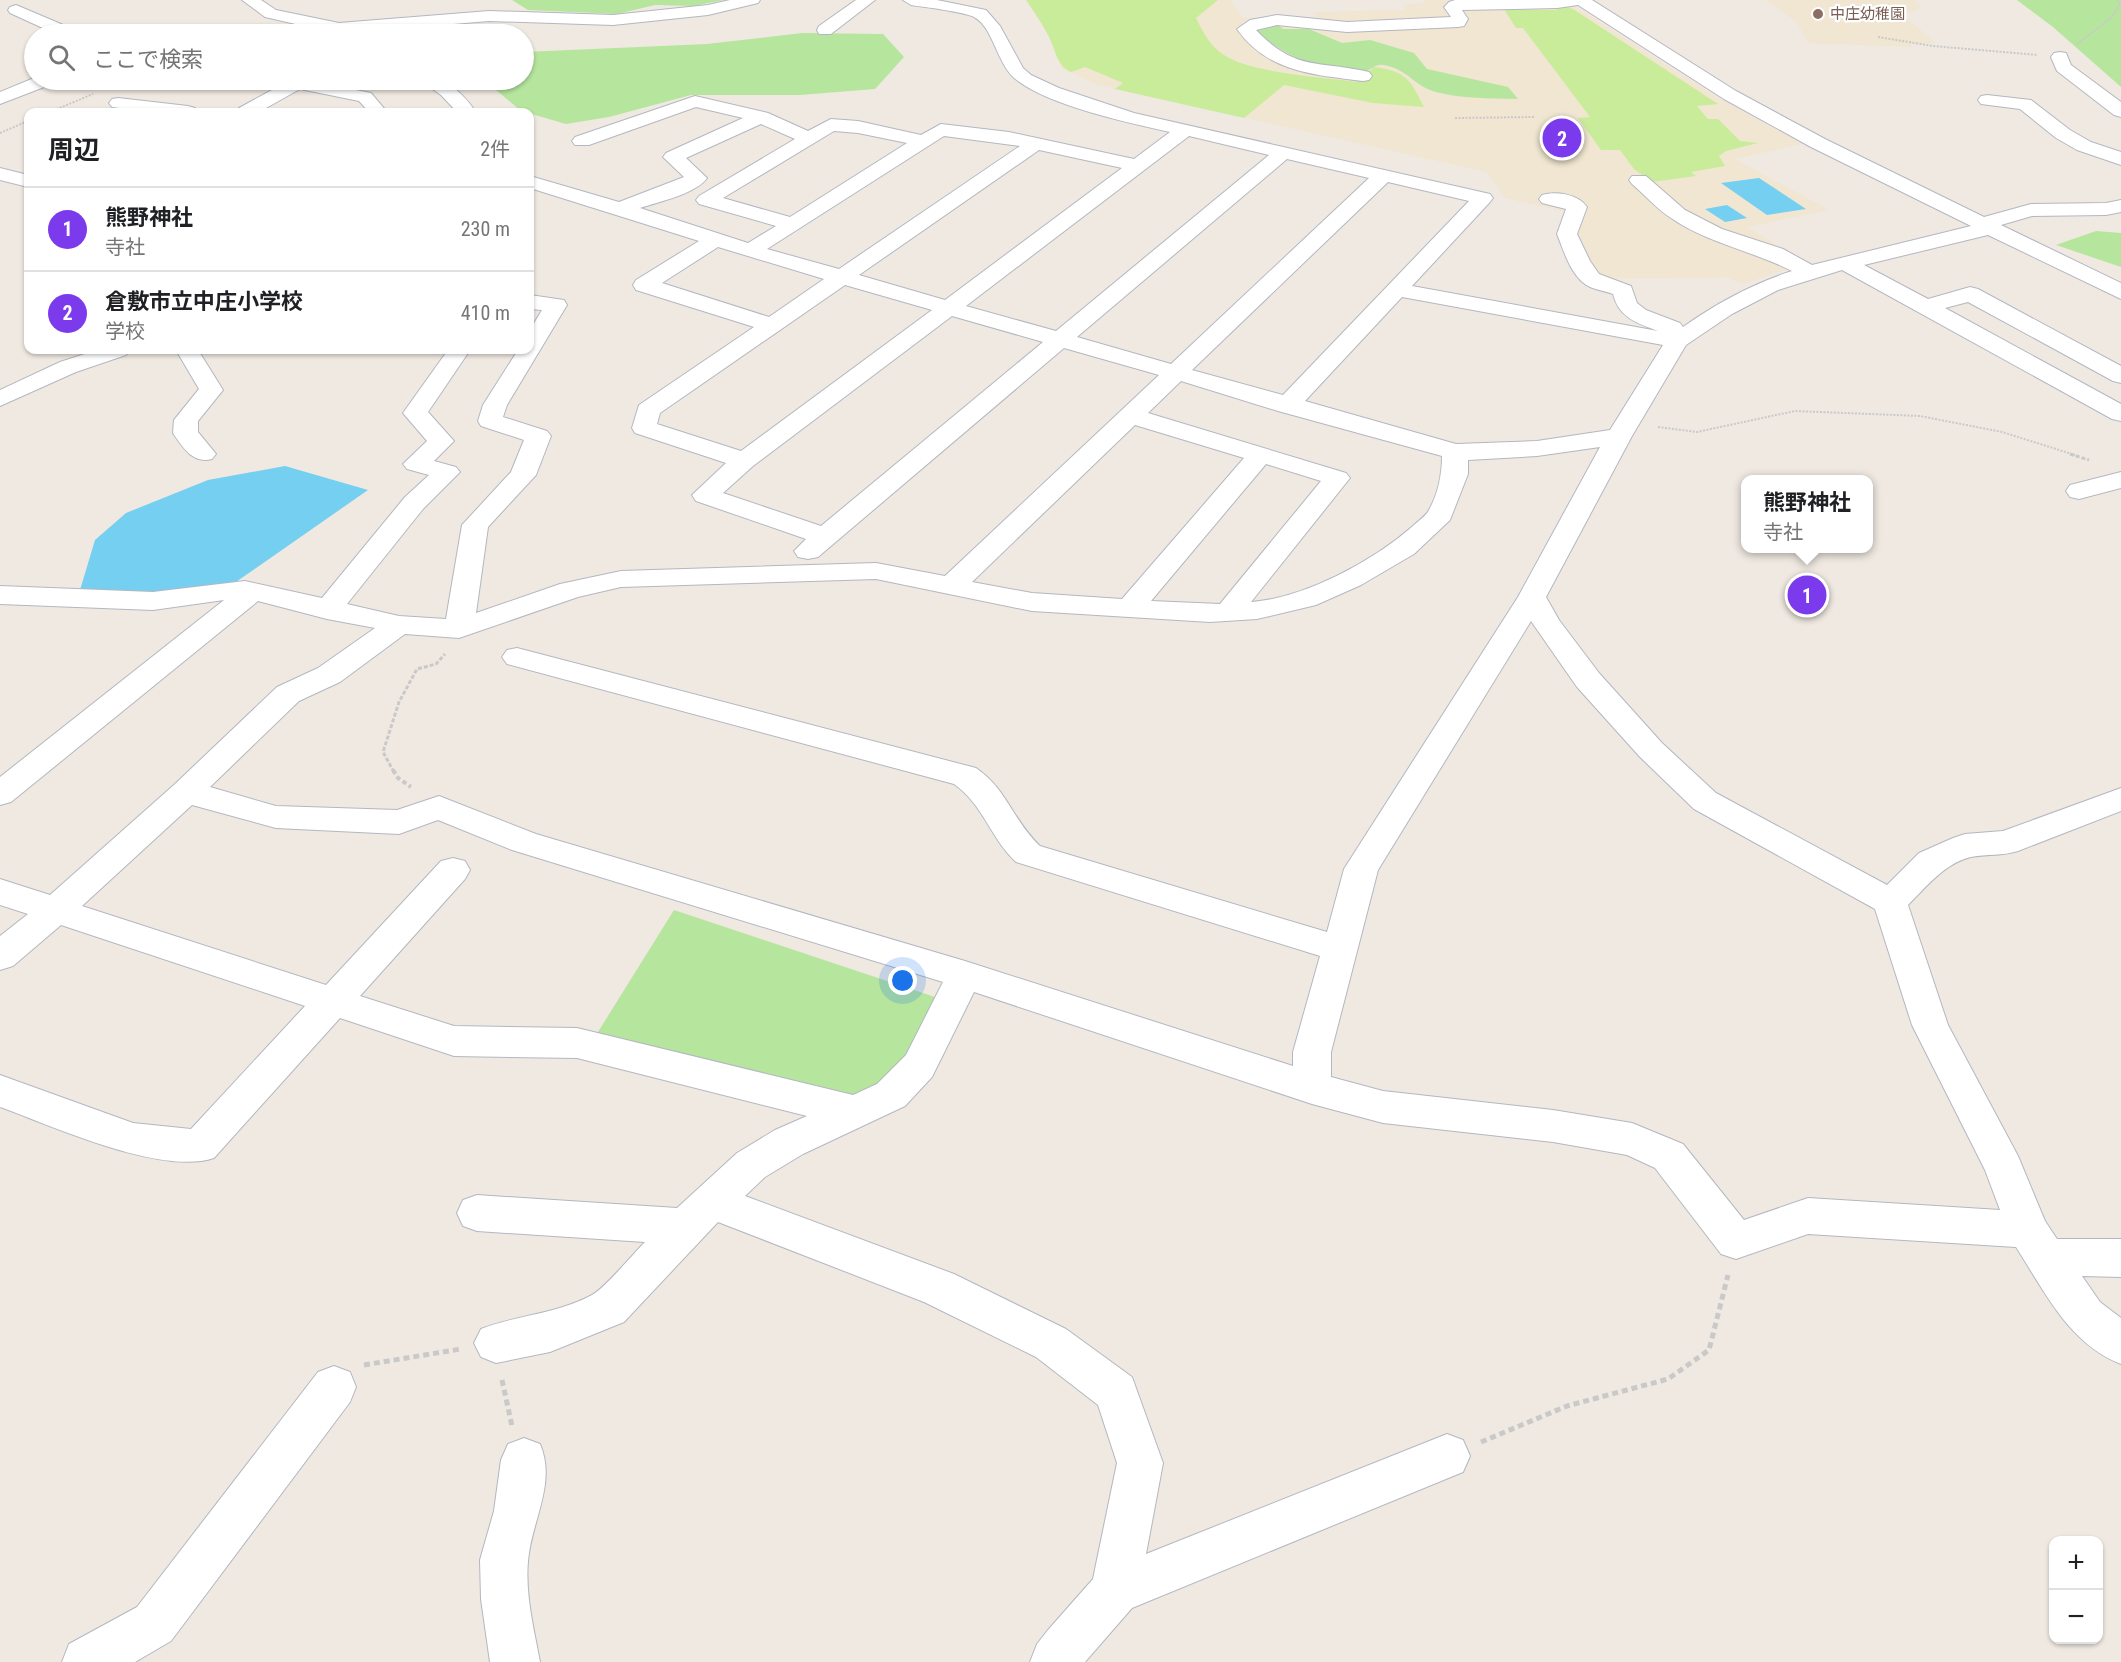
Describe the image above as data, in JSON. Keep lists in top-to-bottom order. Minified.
{"places":["中庄幼稚園"],"page":{"search":"ここで検索","heading":["周辺","2件"],"pins":["2","1"],"list":[{"mark":"1","name":"熊野神社","note":"寺社","value":"230 m"},{"mark":"2","name":"倉敷市立中庄小学校","note":"学校","value":"410 m"}],"popup":["熊野神社","寺社"],"map_buttons":["+","−"]}}
